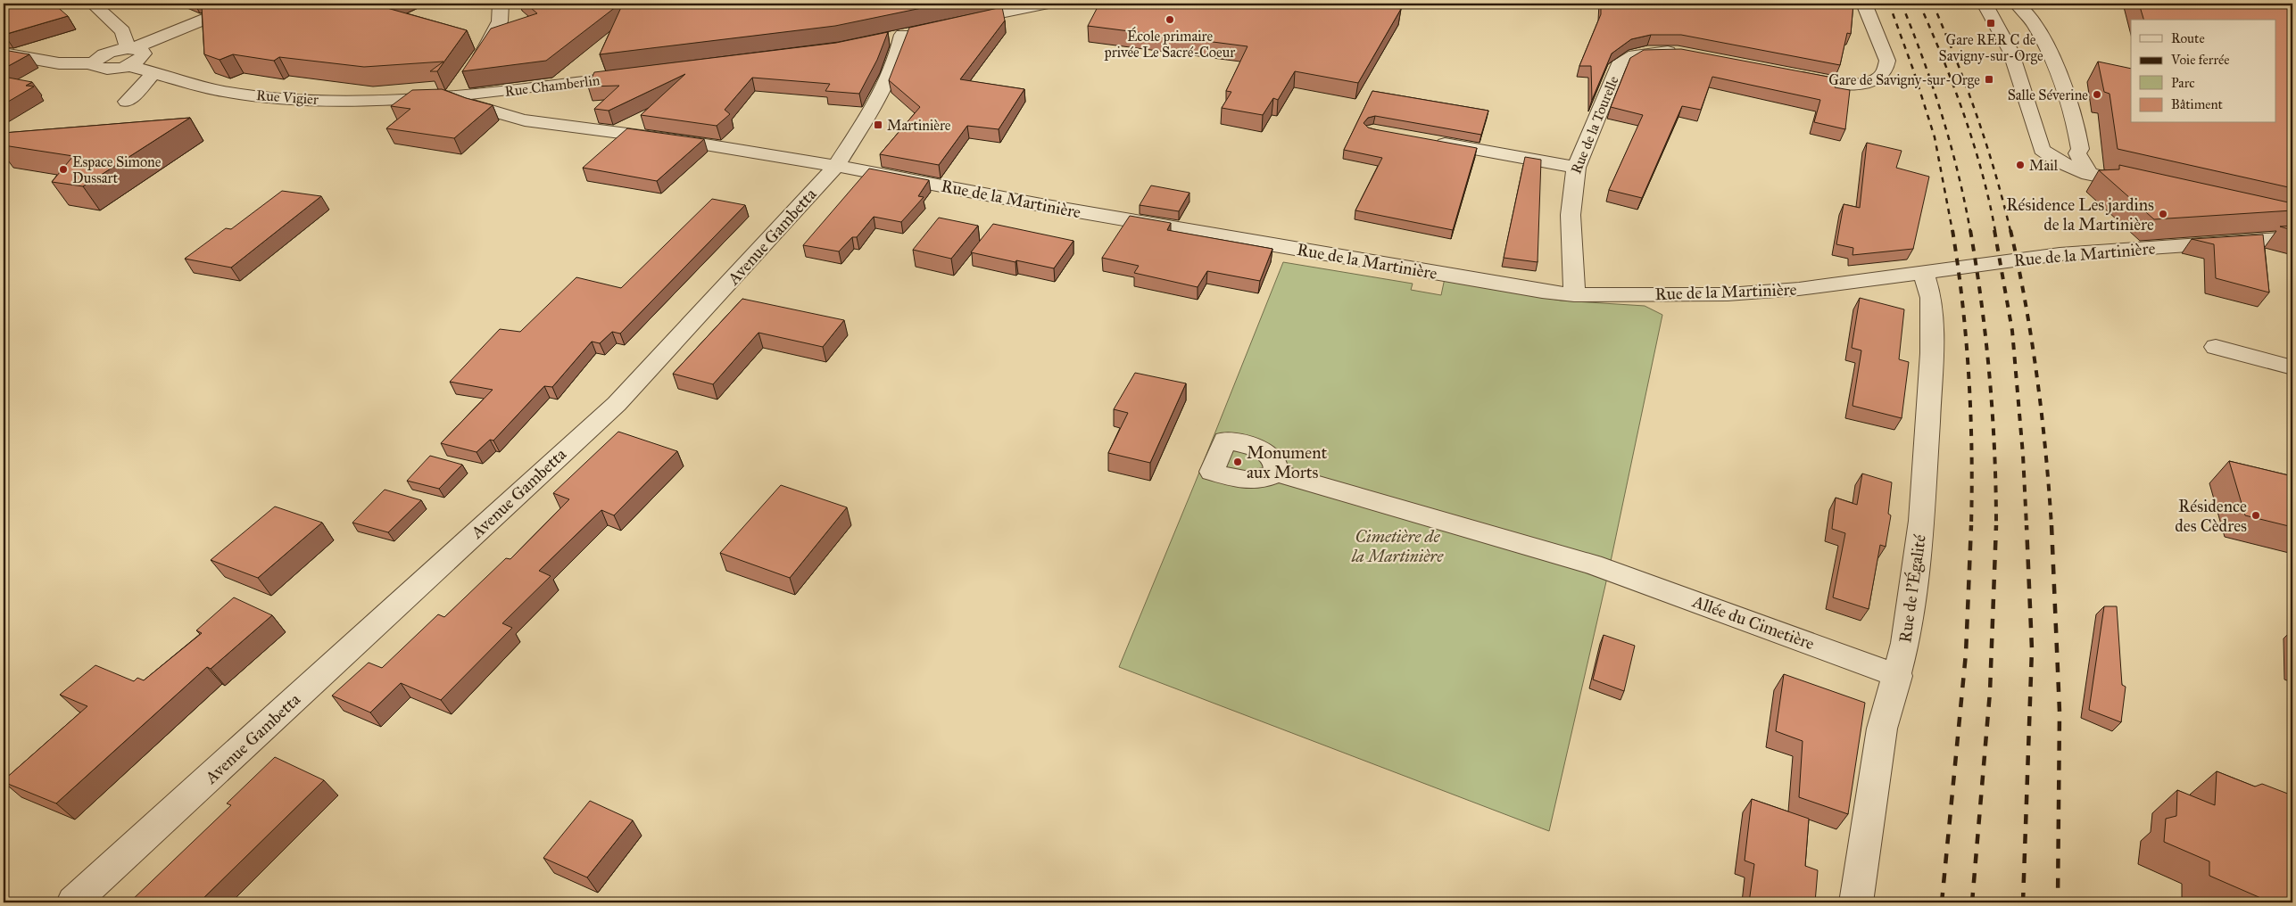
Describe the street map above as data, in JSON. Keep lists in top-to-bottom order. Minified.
{"streets":{"street":["Rue Chamberlin","Rue Vigier","Rue de la Tourelle","Rue de la Martinière","Avenue Gambetta","Rue de l'Égalité","Allée du Cimetière"]},"crossings":[["Rue Chamberlin","Rue Vigier"],["Rue Chamberlin","Rue de la Martinière"],["Rue Vigier","Rue de la Martinière"],["Rue de la Tourelle","Rue de la Martinière"],["Rue de la Martinière","Avenue Gambetta"],["Rue de la Martinière","Rue de l'Égalité"],["Rue de l'Égalité","Allée du Cimetière"]],"parks":["Cimetière de la Martinière"],"places":{"other":["École primaire privée Le Sacré-Coeur","Salle Séverine","Mail","Espace Simone Dussart","Résidence Les jardins de la Martinière","Monument aux Morts","Résidence des Cèdres"],"transit":["Gare RER C de Savigny-sur-Orge","Gare de Savigny-sur-Orge","Martinière"]},"legend":["Route","Voie ferrée","Parc","Bâtiment"]}
